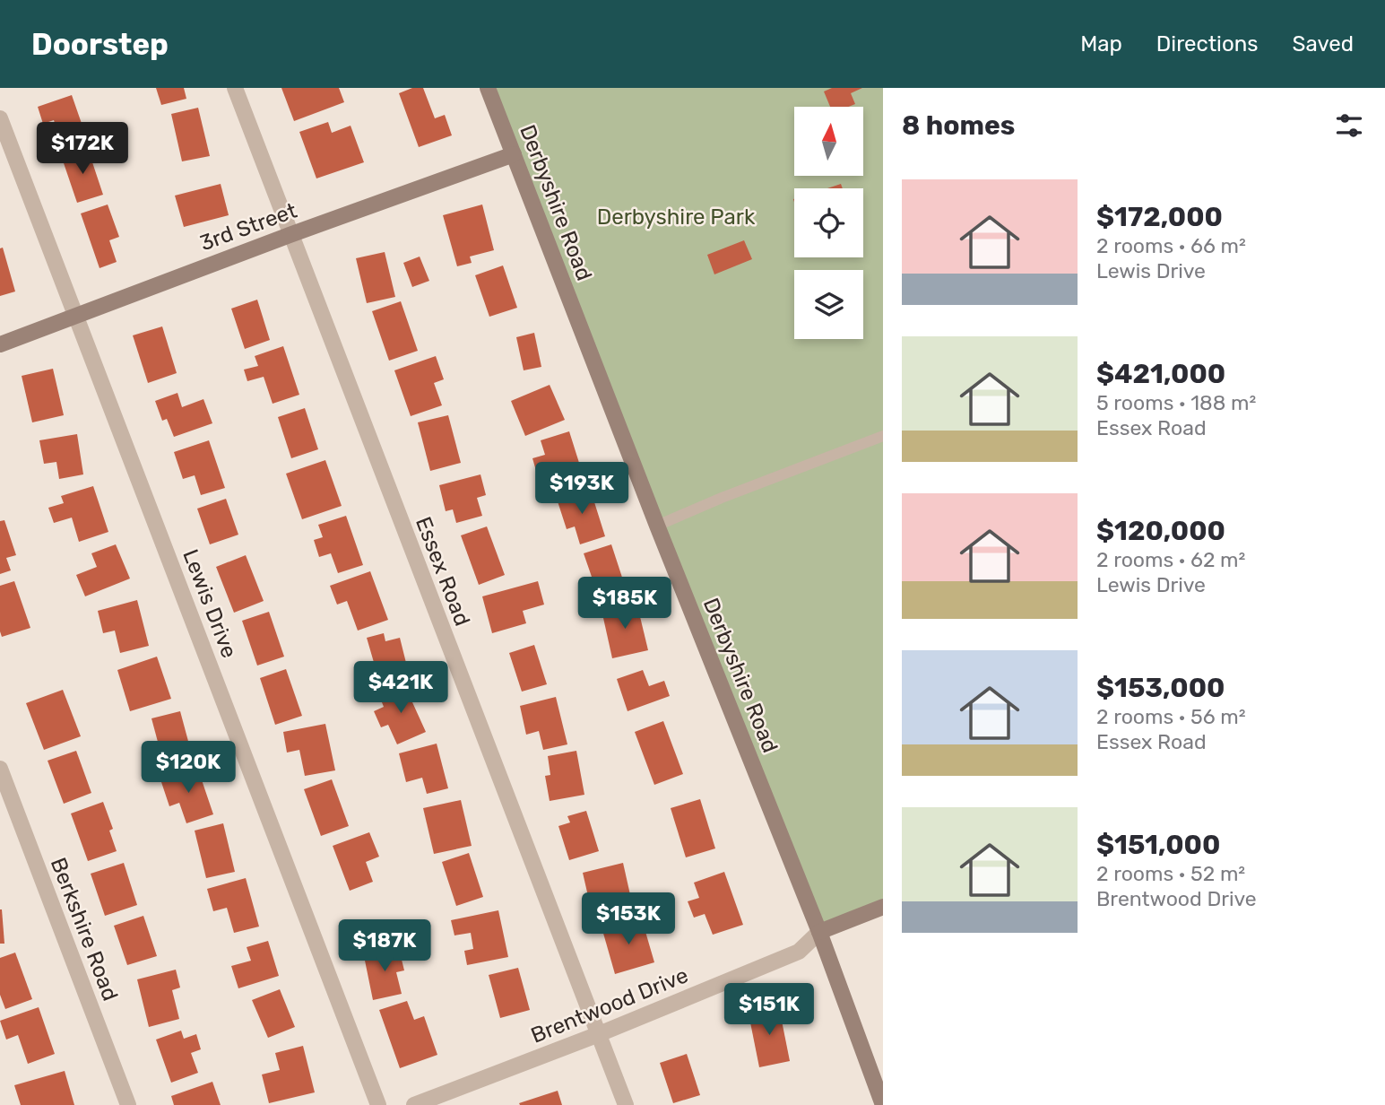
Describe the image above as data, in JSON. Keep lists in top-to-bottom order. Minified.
{"streets":{"street":["Derbyshire Road","3rd Street","Essex Road","Lewis Drive","Berkshire Road","Brentwood Drive"]},"crossings":[["Derbyshire Road","3rd Street"],["Derbyshire Road","Brentwood Drive"],["3rd Street","Essex Road"],["3rd Street","Lewis Drive"],["Essex Road","Brentwood Drive"]],"parks":["Derbyshire Park"],"north":"top","page":{"header":"Doorstep","nav":["Map","Directions","Saved"],"heading":"8 homes","price":["$172K","$193K","$185K","$421K","$120K","$153K","$187K","$151K"],"list":[{"name":"$172,000","note":"2 rooms · 66 m² · Lewis Drive"},{"name":"$421,000","note":"5 rooms · 188 m² · Essex Road"},{"name":"$120,000","note":"2 rooms · 62 m² · Lewis Drive"},{"name":"$153,000","note":"2 rooms · 56 m² · Essex Road"},{"name":"$151,000","note":"2 rooms · 52 m² · Brentwood Drive"}]}}
